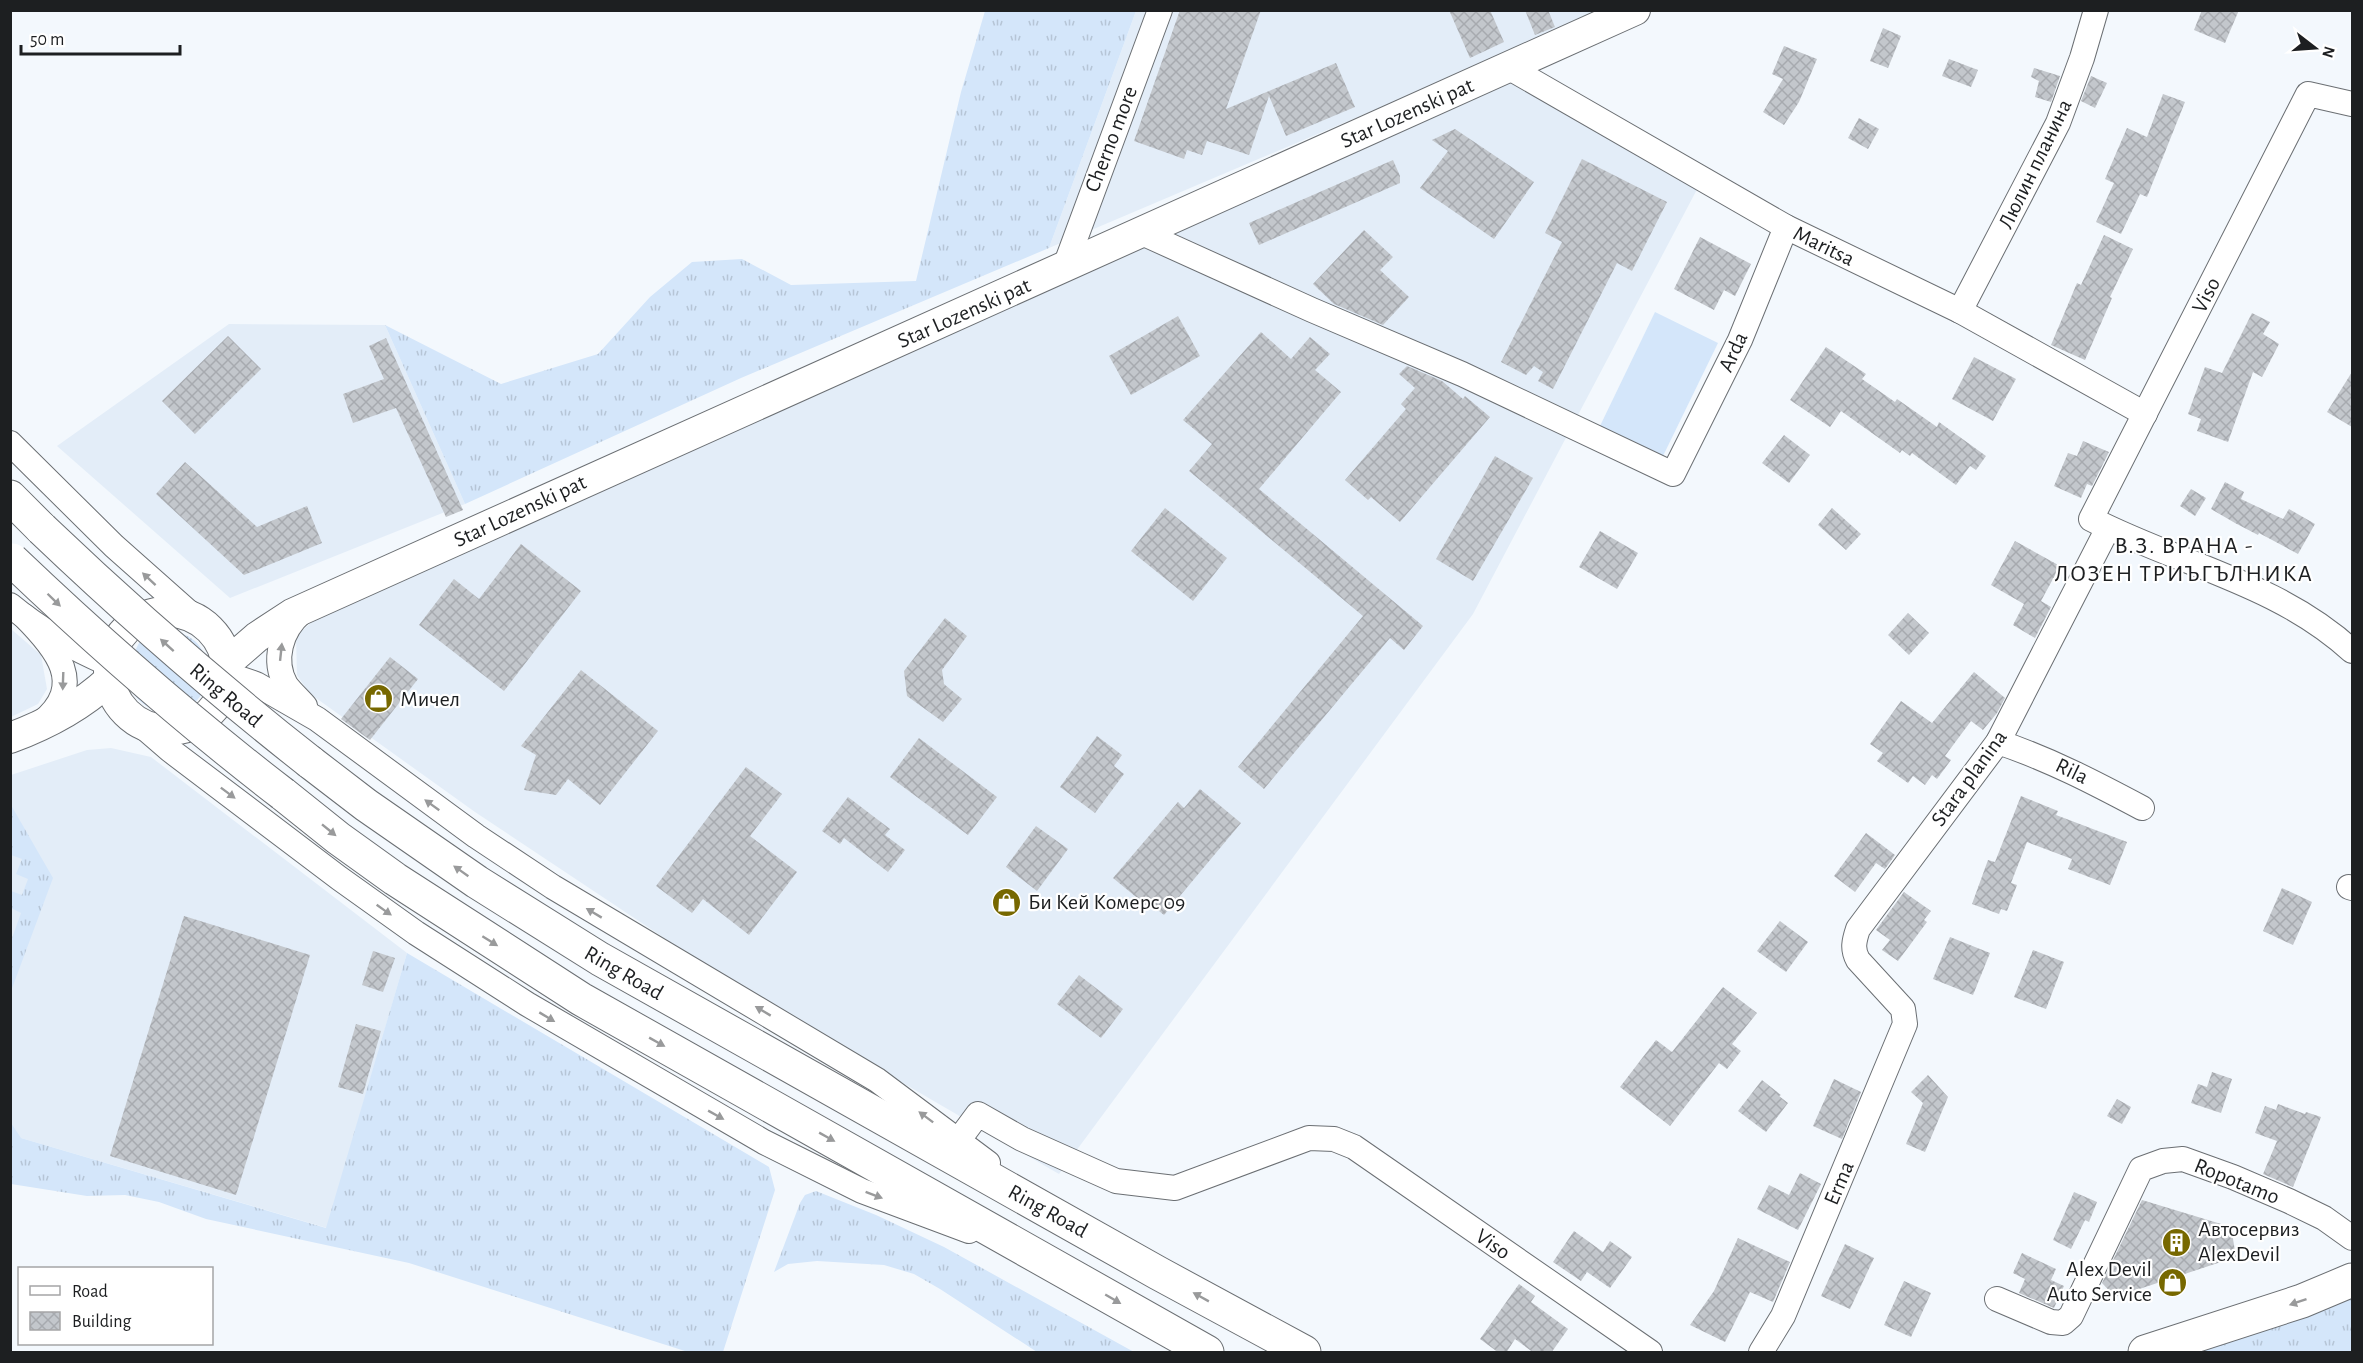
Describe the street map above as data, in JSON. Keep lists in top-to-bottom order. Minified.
{"streets":{"highway":["Ring Road"],"street":["Star Lozenski pat","Cherno more","Люлин планина","Maritsa","Viso","Arda","Rila","Stara planina","Ropotamo","Erma"]},"crossings":[["Star Lozenski pat","Cherno more"],["Star Lozenski pat","Maritsa"],["Star Lozenski pat","Arda"],["Star Lozenski pat","Ring Road"],["Люлин планина","Maritsa"],["Maritsa","Viso"],["Maritsa","Arda"],["Viso","Stara planina"],["Rila","Stara planina"],["Stara planina","Erma"]],"districts":["В.З. ВРАНА - ЛОЗЕН ТРИЪГЪЛНИКА"],"places":{"shop":["Мичел","Би Кей Комерс 09","Alex Devil Auto Service"],"building":["Автосервиз AlexDevil"]},"legend":["Road","Building"],"scale_bar":"50 m","north":"right"}
